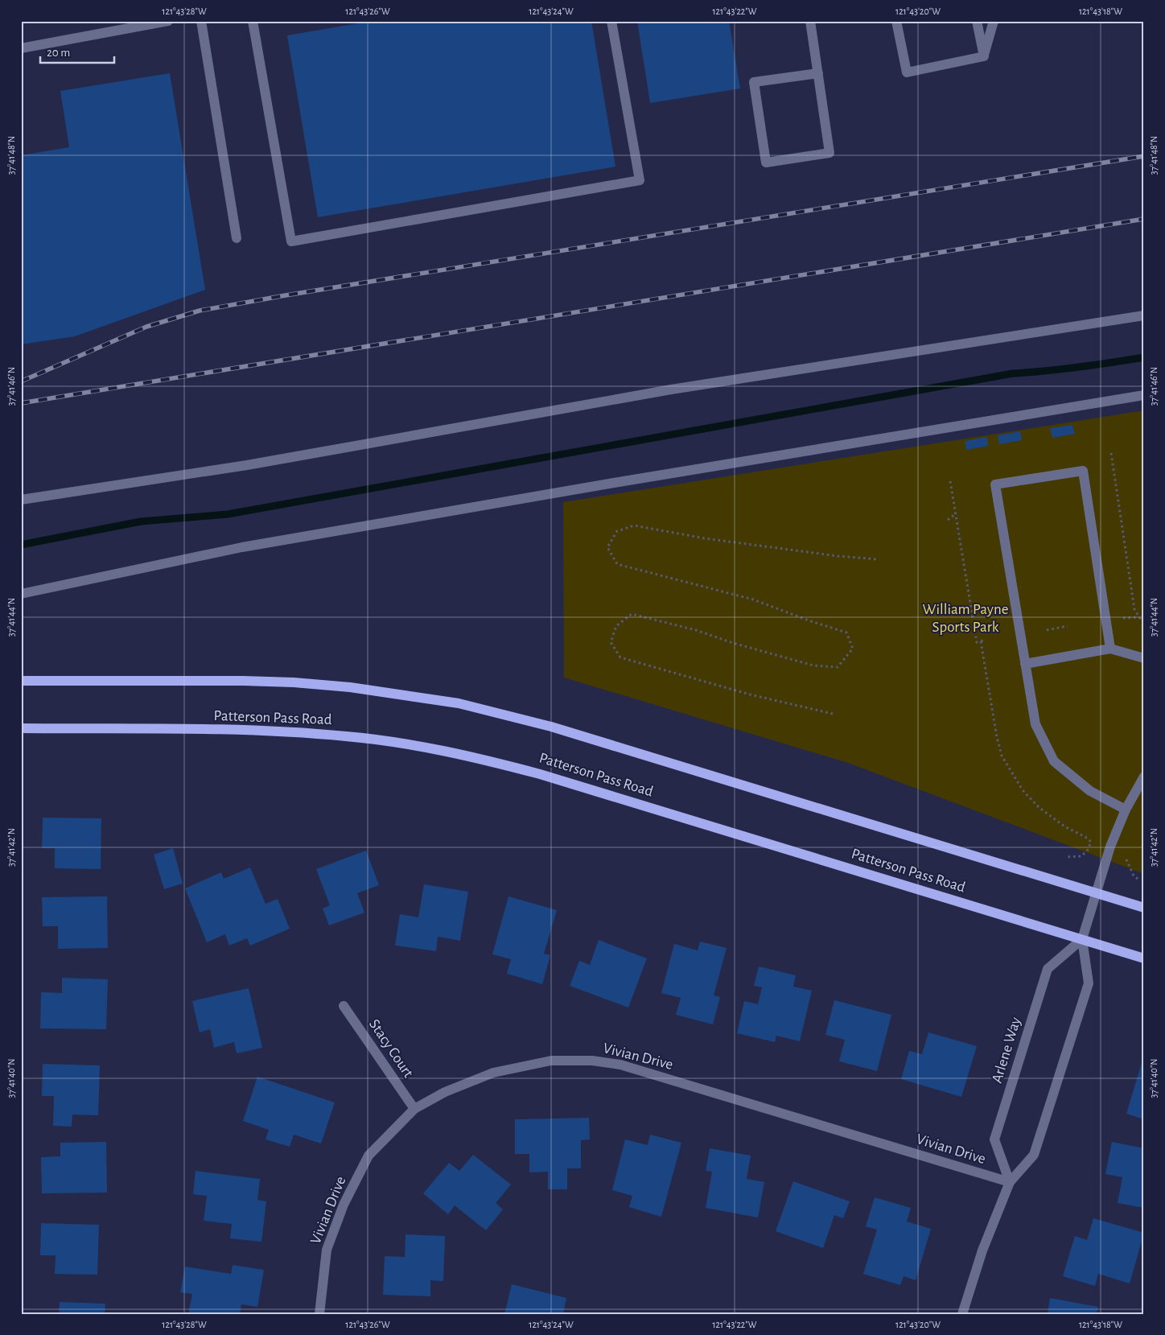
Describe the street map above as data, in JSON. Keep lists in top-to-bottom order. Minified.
{"streets":{"main road":["Patterson Pass Road"],"street":["Stacy Court","Arlene Way","Vivian Drive"]},"crossings":[["Patterson Pass Road","Arlene Way"],["Stacy Court","Vivian Drive"],["Arlene Way","Vivian Drive"]],"parks":["William Payne Sports Park"],"scale_bar":"20 m","coordinates":["121°43'28\"W","121°43'26\"W","121°43'24\"W","121°43'22\"W","121°43'20\"W","121°43'18\"W","37°41'48\"N","37°41'46\"N","37°41'44\"N","37°41'42\"N","37°41'40\"N"]}
